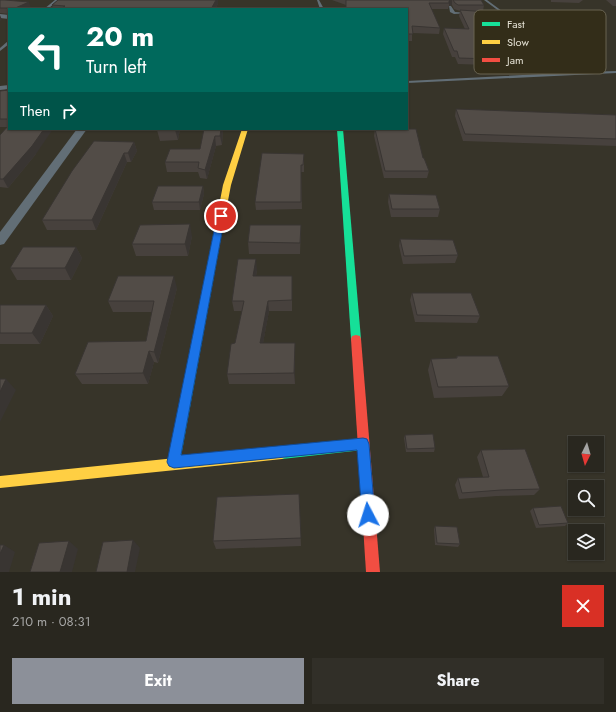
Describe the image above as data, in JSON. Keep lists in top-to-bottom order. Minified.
{"legend":["Fast","Slow","Jam"],"north":"bottom","page":{"turn":["20 m","Turn left"],"then":"Then","heading":["1 min","210 m · 08:31"],"buttons":["Exit","Share"]}}
